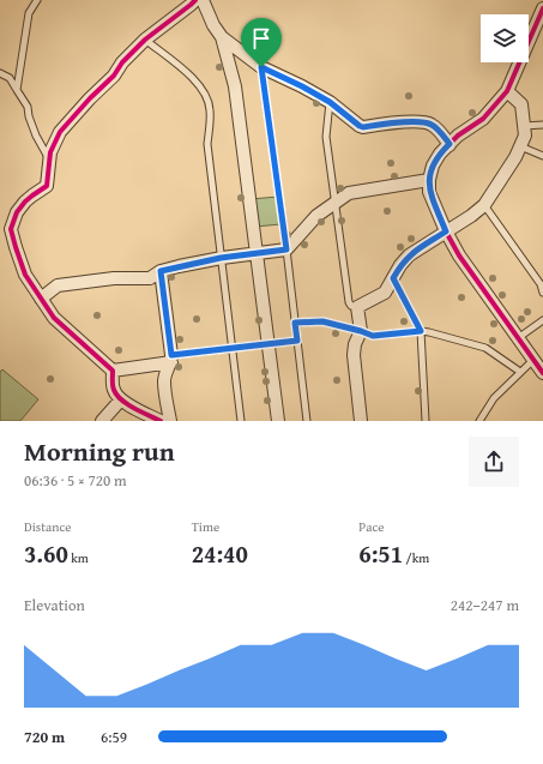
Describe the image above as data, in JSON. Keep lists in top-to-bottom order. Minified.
{"page":{"heading":["Morning run","06:36 · 5 × 720 m"],"stats":[["Distance","3.60 km"],["Time","24:40"],["Pace","6:51 /km"]],"chart":["Elevation","242–247 m"],"list":[{"name":"720 m","note":"6:59"}]}}
